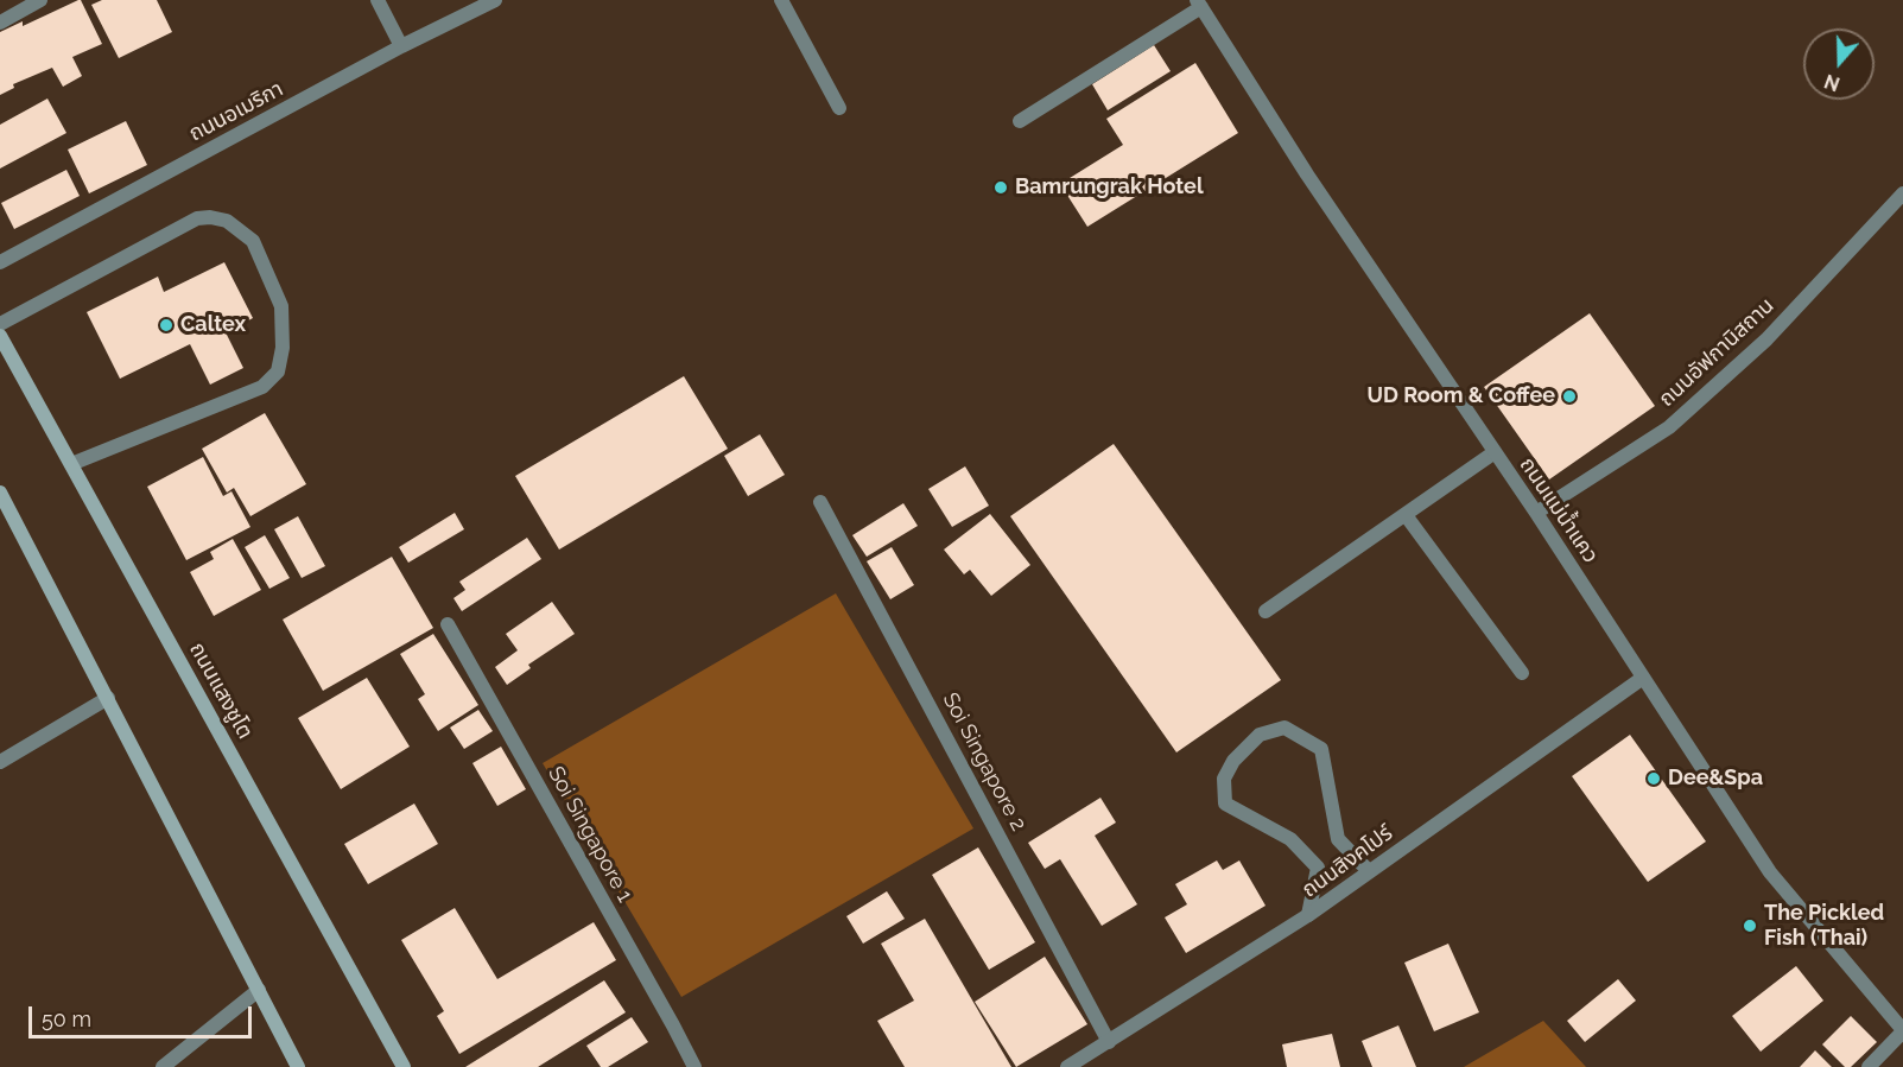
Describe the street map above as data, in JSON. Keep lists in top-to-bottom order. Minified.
{"streets":{"main road":["ถนนแสงชูโต"],"street":["ถนนอเมริกา","ถนนอัฟกานิสถาน","ถนนแม่น้ำแคว","Soi Singapore 2","Soi Singapore 1","ถนนสิงคโปร์"]},"crossings":[["ถนนอัฟกานิสถาน","ถนนแม่น้ำแคว"],["ถนนแม่น้ำแคว","ถนนสิงคโปร์"],["Soi Singapore 2","ถนนสิงคโปร์"]],"places":["Bamrungrak Hotel","Caltex","UD Room & Coffee","Dee&Spa","The Pickled Fish (Thai)"],"scale_bar":"50 m","north":"bottom"}
